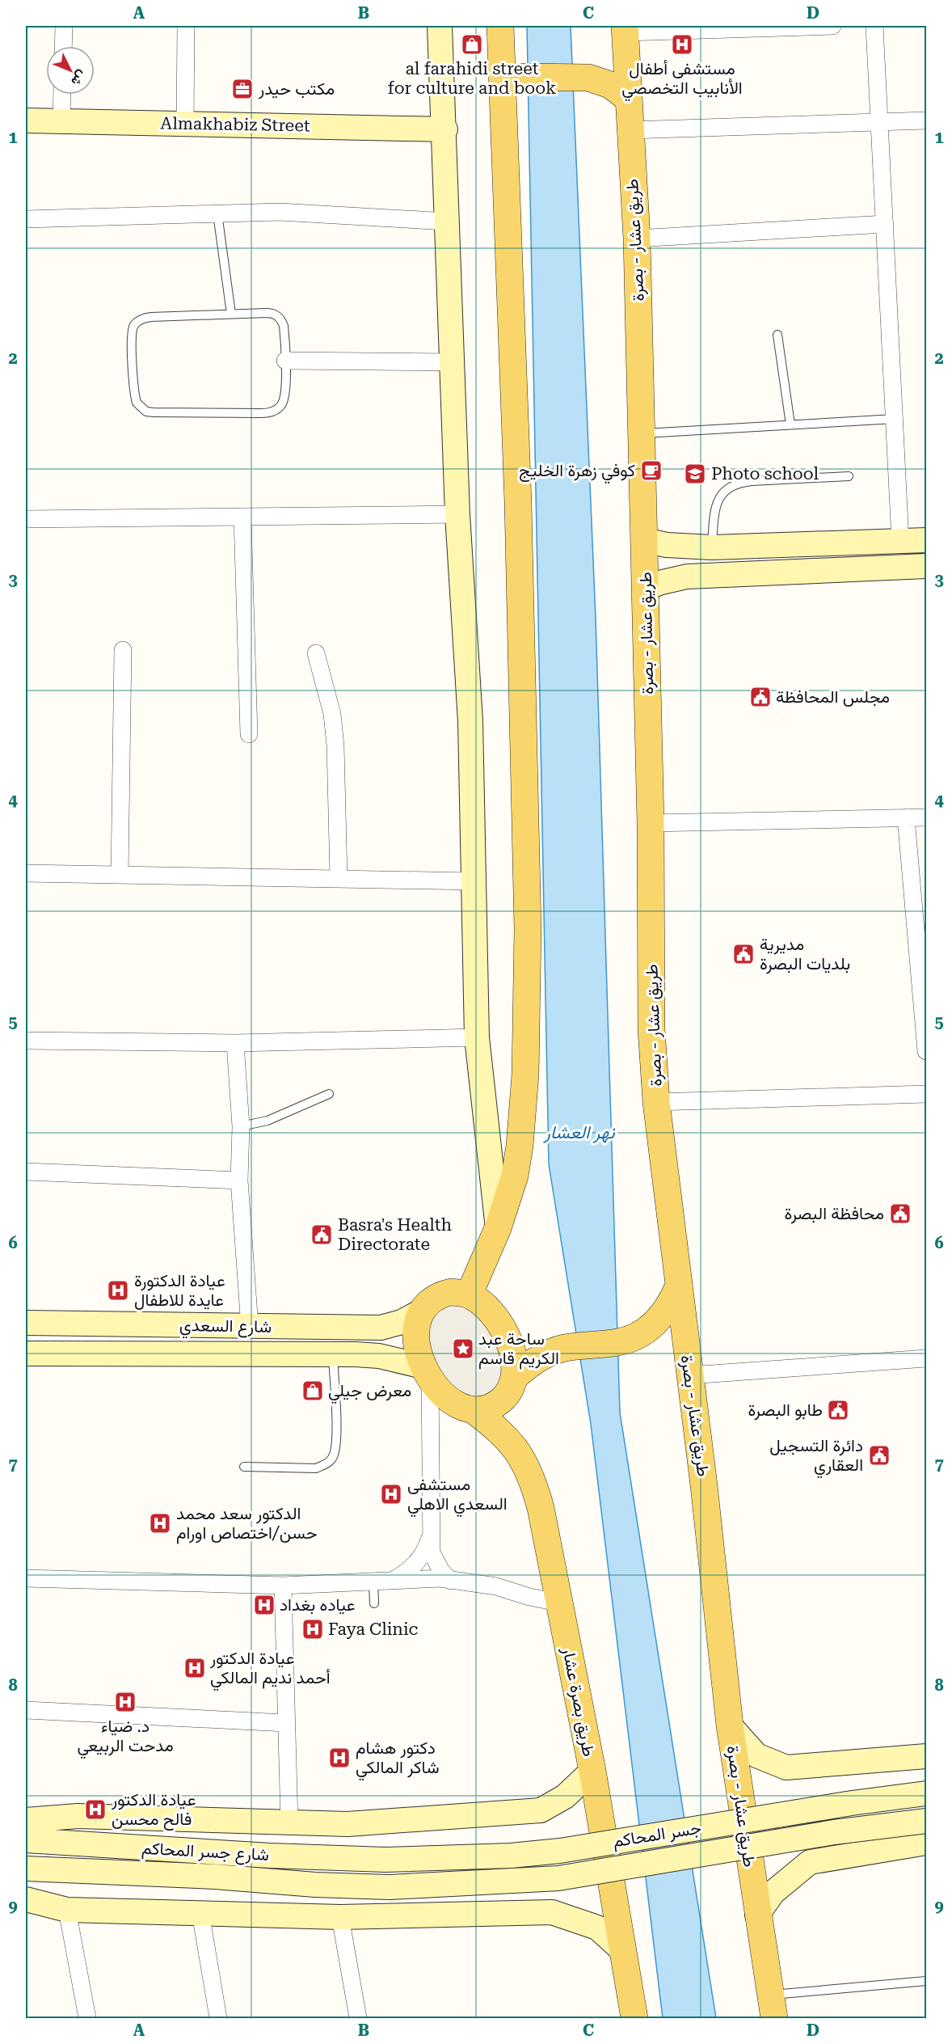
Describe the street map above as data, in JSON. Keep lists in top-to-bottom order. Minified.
{"streets":{"main road":["Almakhabiz Street","طريق عشار - بصرة","شارع السعدي","طريق بصرة عشار","جسر المحاكم","شارع جسر المحاكم"]},"crossings":[["شارع السعدي","طريق بصرة عشار"],["جسر المحاكم","شارع جسر المحاكم"]],"water":["نهر العشار"],"places":{"shop":["al farahidi street for culture and book","معرض جيلي"],"hospital":["مستشفى أطفال الأنابيب التخصصي","عيادة الدكتورة عايدة للاطفال","مستشفى السعدي الاهلي","الدكتور سعد محمد حسن/اختصاص اورام","عياده بغداد","Faya Clinic","عيادة الدكتور أحمد نديم المالكي","د. ضياء مدحت الربيعي","دكتور هشام شاكر المالكي","عيادة الدكتور فالح محسن"],"office":["مكتب حيدر"],"cafe":["كوفي زهرة الخليج"],"school or university":["Photo school"],"public building":["مجلس المحافظة","مديرية بلديات البصرة","محافظة البصرة","Basra's Health Directorate","طابو البصرة","دائرة التسجيل العقاري"],"place":["ساحة عبد الكريم قاسم"]},"north":"bottom right","grid":{"columns":["A","B","C","D"],"rows":["1","2","3","4","5","6","7","8","9"]}}
